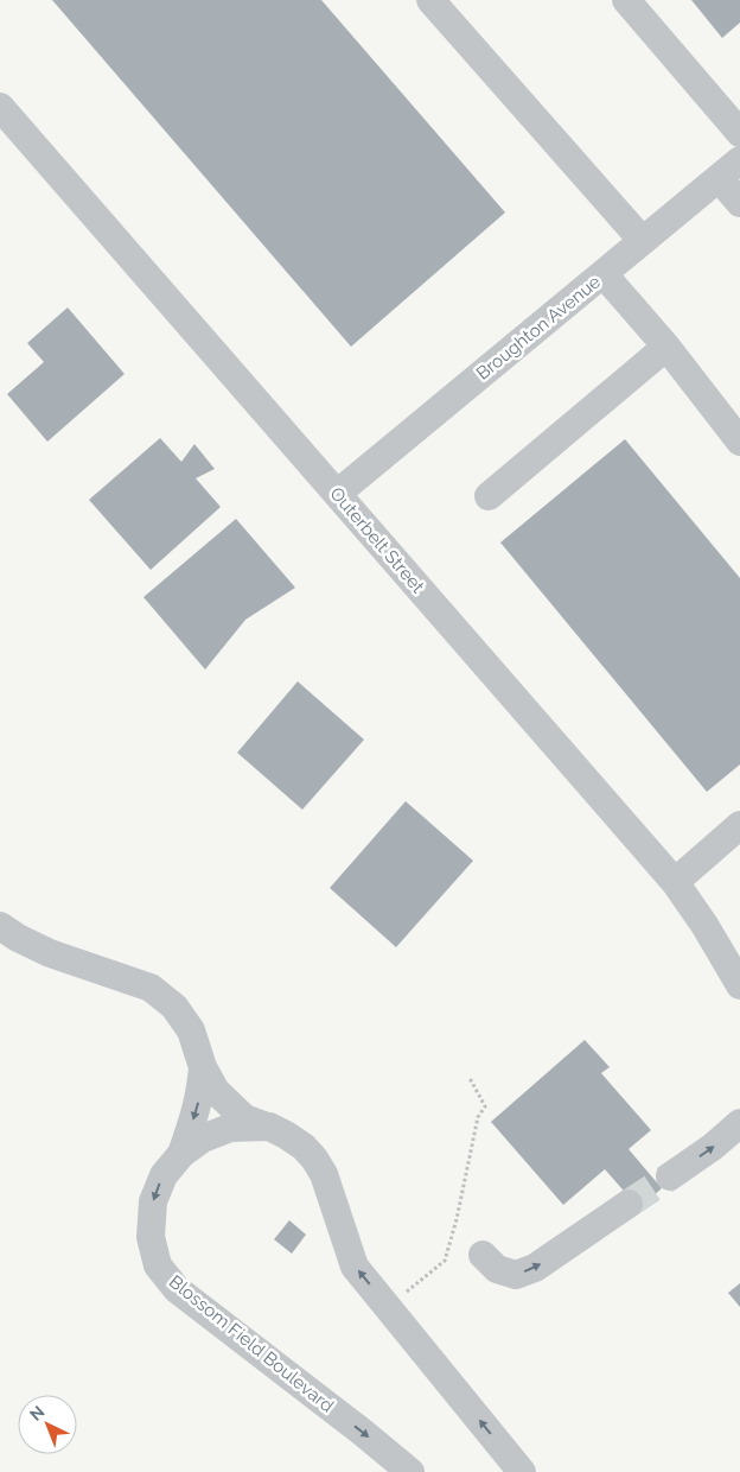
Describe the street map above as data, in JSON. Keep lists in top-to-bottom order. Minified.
{"streets":{"street":["Broughton Avenue","Outerbelt Street","Blossom Field Boulevard"]},"crossings":[["Broughton Avenue","Outerbelt Street"]],"north":"top left"}
